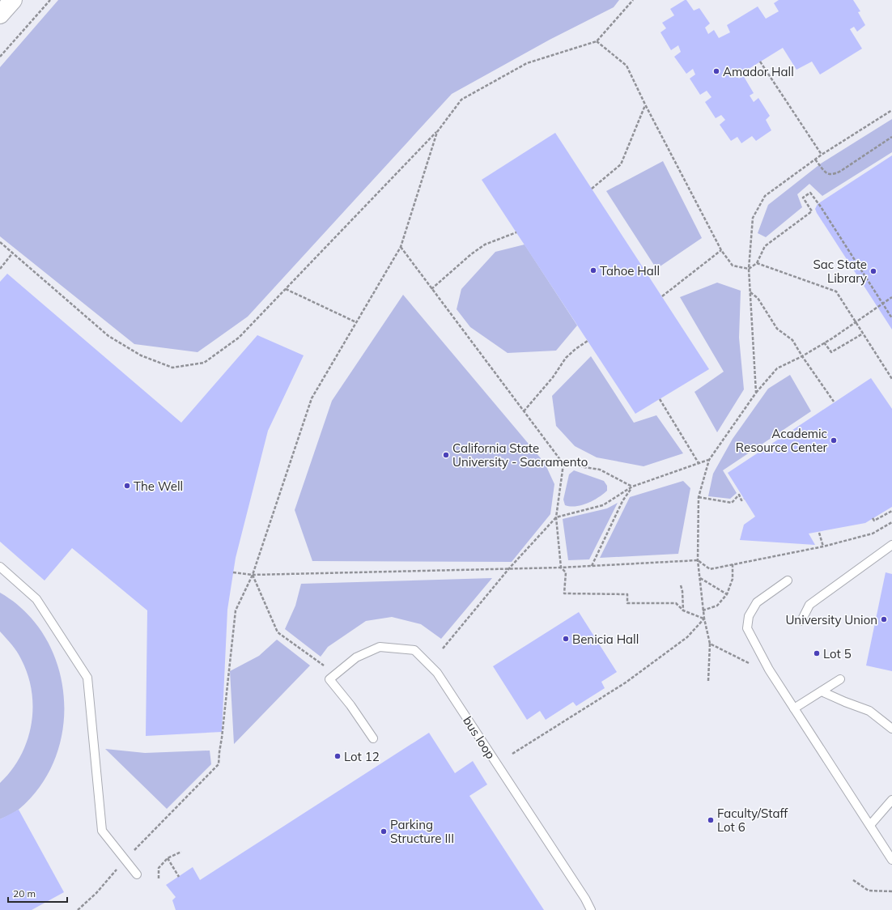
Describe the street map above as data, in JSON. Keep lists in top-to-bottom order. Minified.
{"streets":{"lane":["bus loop"]},"places":["Amador Hall","Tahoe Hall","Sac State Library","Academic Resource Center","California State University - Sacramento","The Well","University Union","Benicia Hall","Lot 5","Lot 12","Faculty/Staff Lot 6","Parking Structure III"],"scale_bar":"20 m"}
